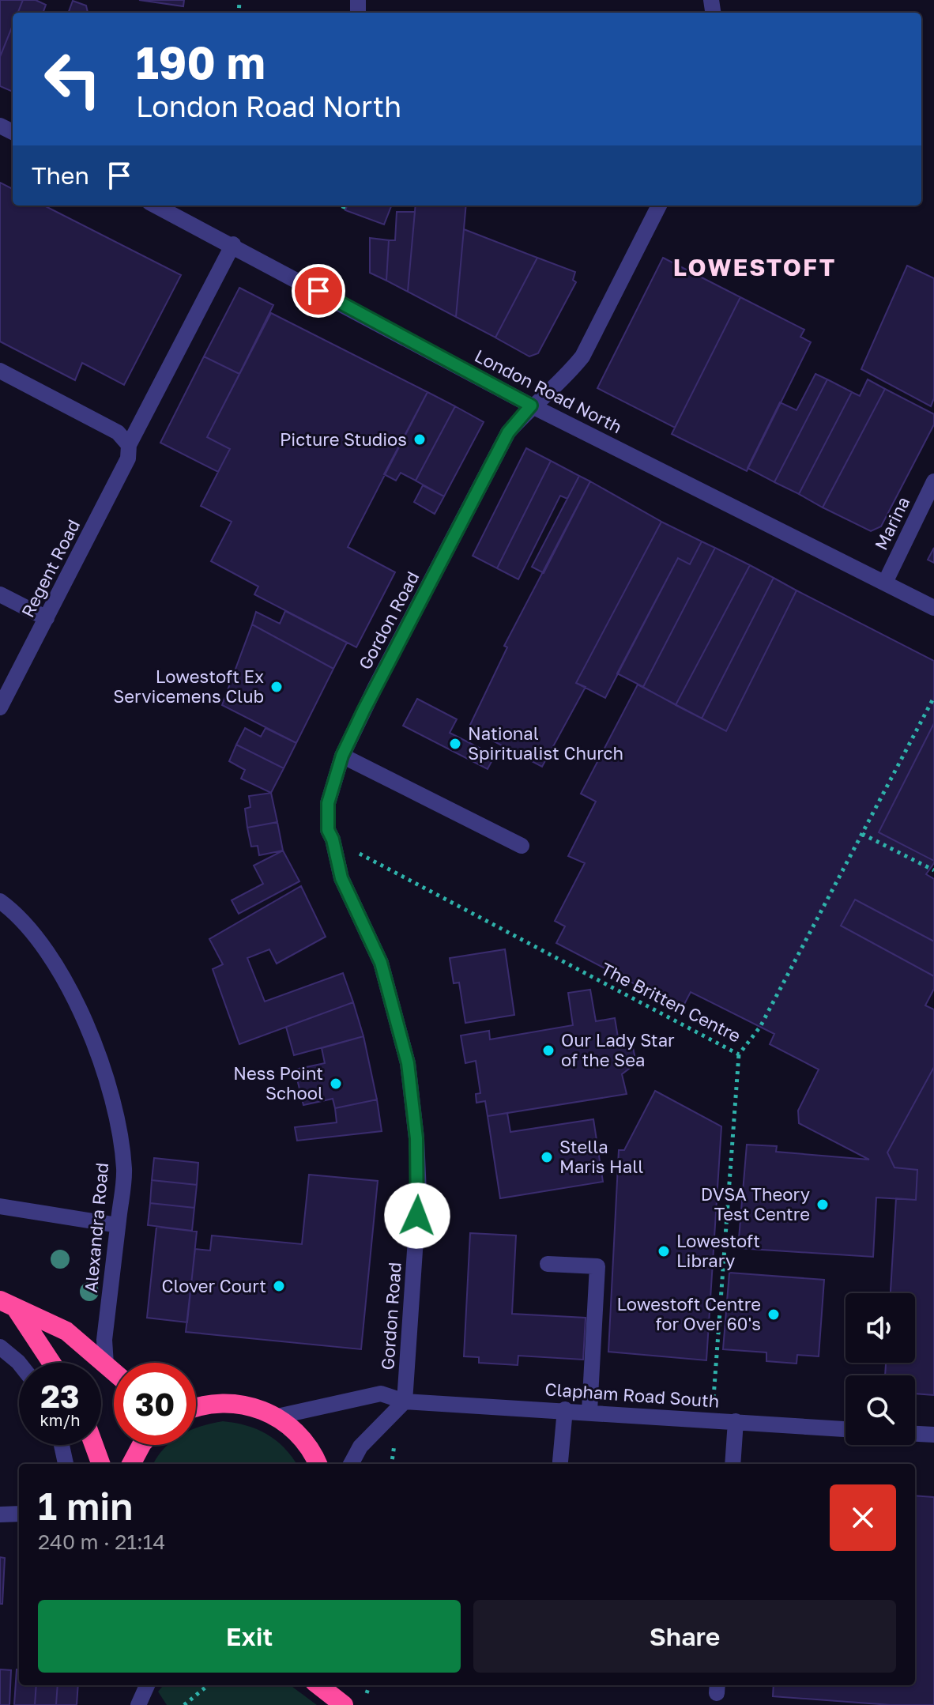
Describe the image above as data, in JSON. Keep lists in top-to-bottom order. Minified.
{"streets":{"street":["London Road North","Marina","Regent Road","Gordon Road","Alexandra Road","Clapham Road South"],"path":["The Britten Centre"]},"crossings":[["London Road North","Marina"],["London Road North","Regent Road"],["London Road North","Gordon Road"],["Gordon Road","The Britten Centre"],["Gordon Road","Clapham Road South"]],"districts":["LOWESTOFT"],"places":["Picture Studios","Lowestoft Ex Servicemens Club","National Spiritualist Church","Our Lady Star of the Sea","Ness Point School","Stella Maris Hall","DVSA Theory Test Centre","Lowestoft Library","Clover Court","Lowestoft Centre for Over 60's"],"page":{"turn":["190 m","London Road North"],"then":"Then","speed":"23 km/h","limit":"30","heading":["1 min","240 m · 21:14"],"buttons":["Exit","Share"]}}
